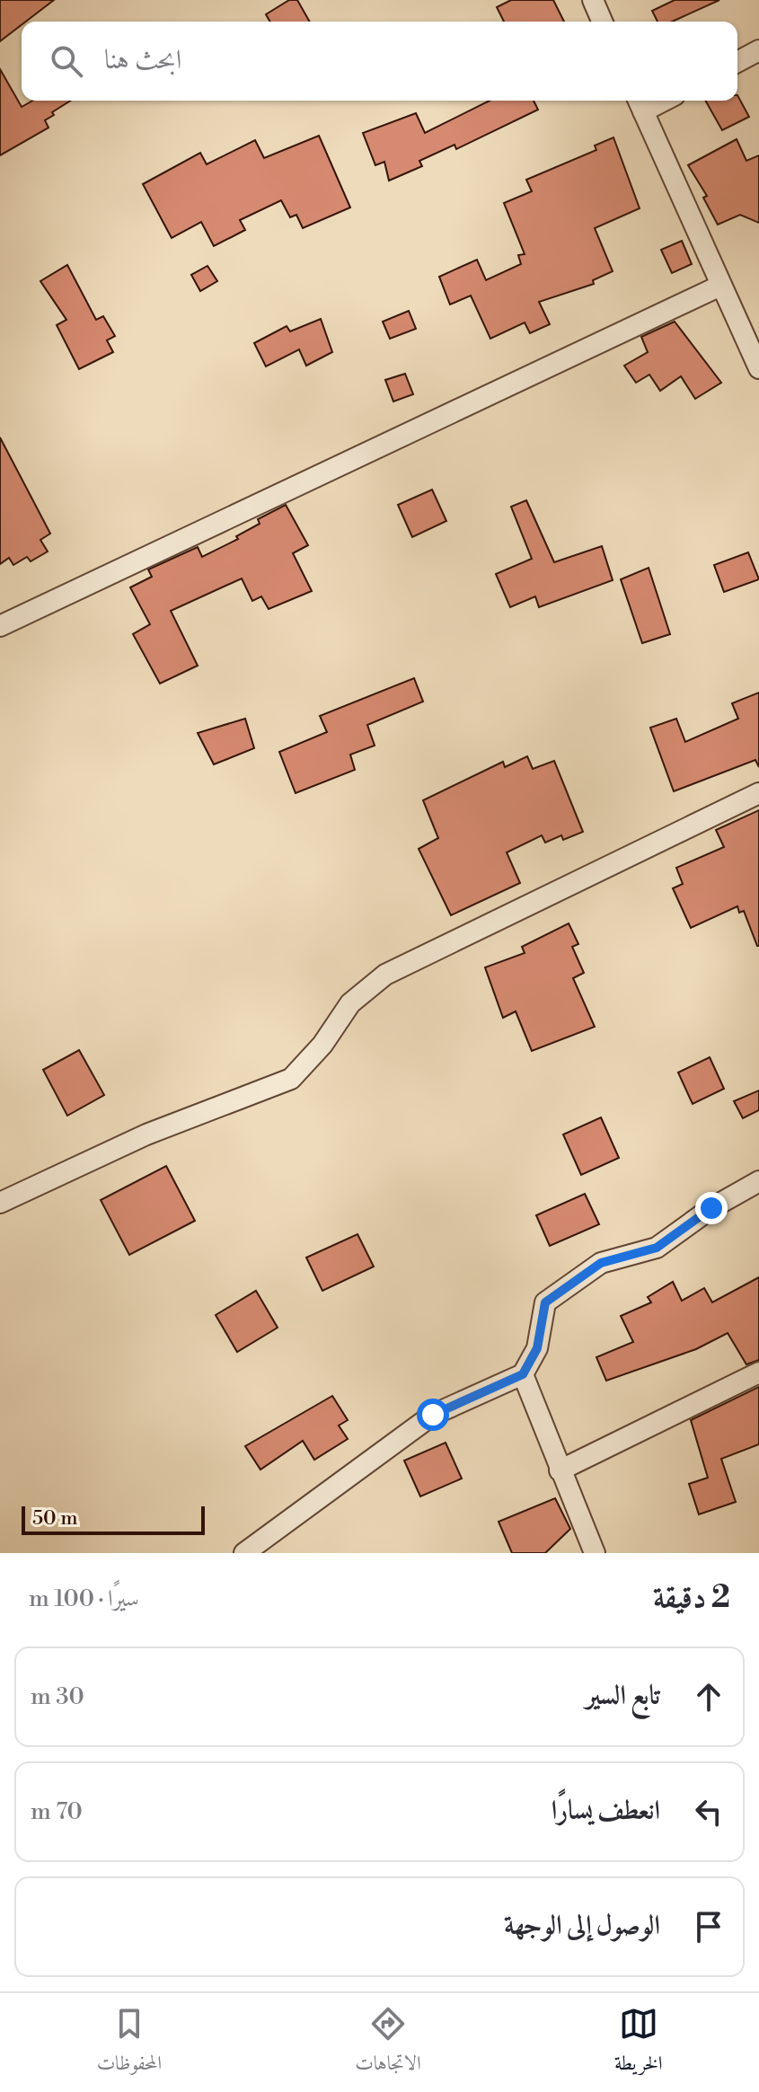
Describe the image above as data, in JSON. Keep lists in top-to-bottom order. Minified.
{"scale_bar":"50 m","page":{"search":"ابحث هنا","scale":"50 m","heading":["2 دقيقة","سيرًا · 100 m"],"list":[["تابع السير","30 m"],["انعطف يسارًا","70 m"],"الوصول إلى الوجهة"],"nav":["الخريطة","الاتجاهات","المحفوظات"]}}
